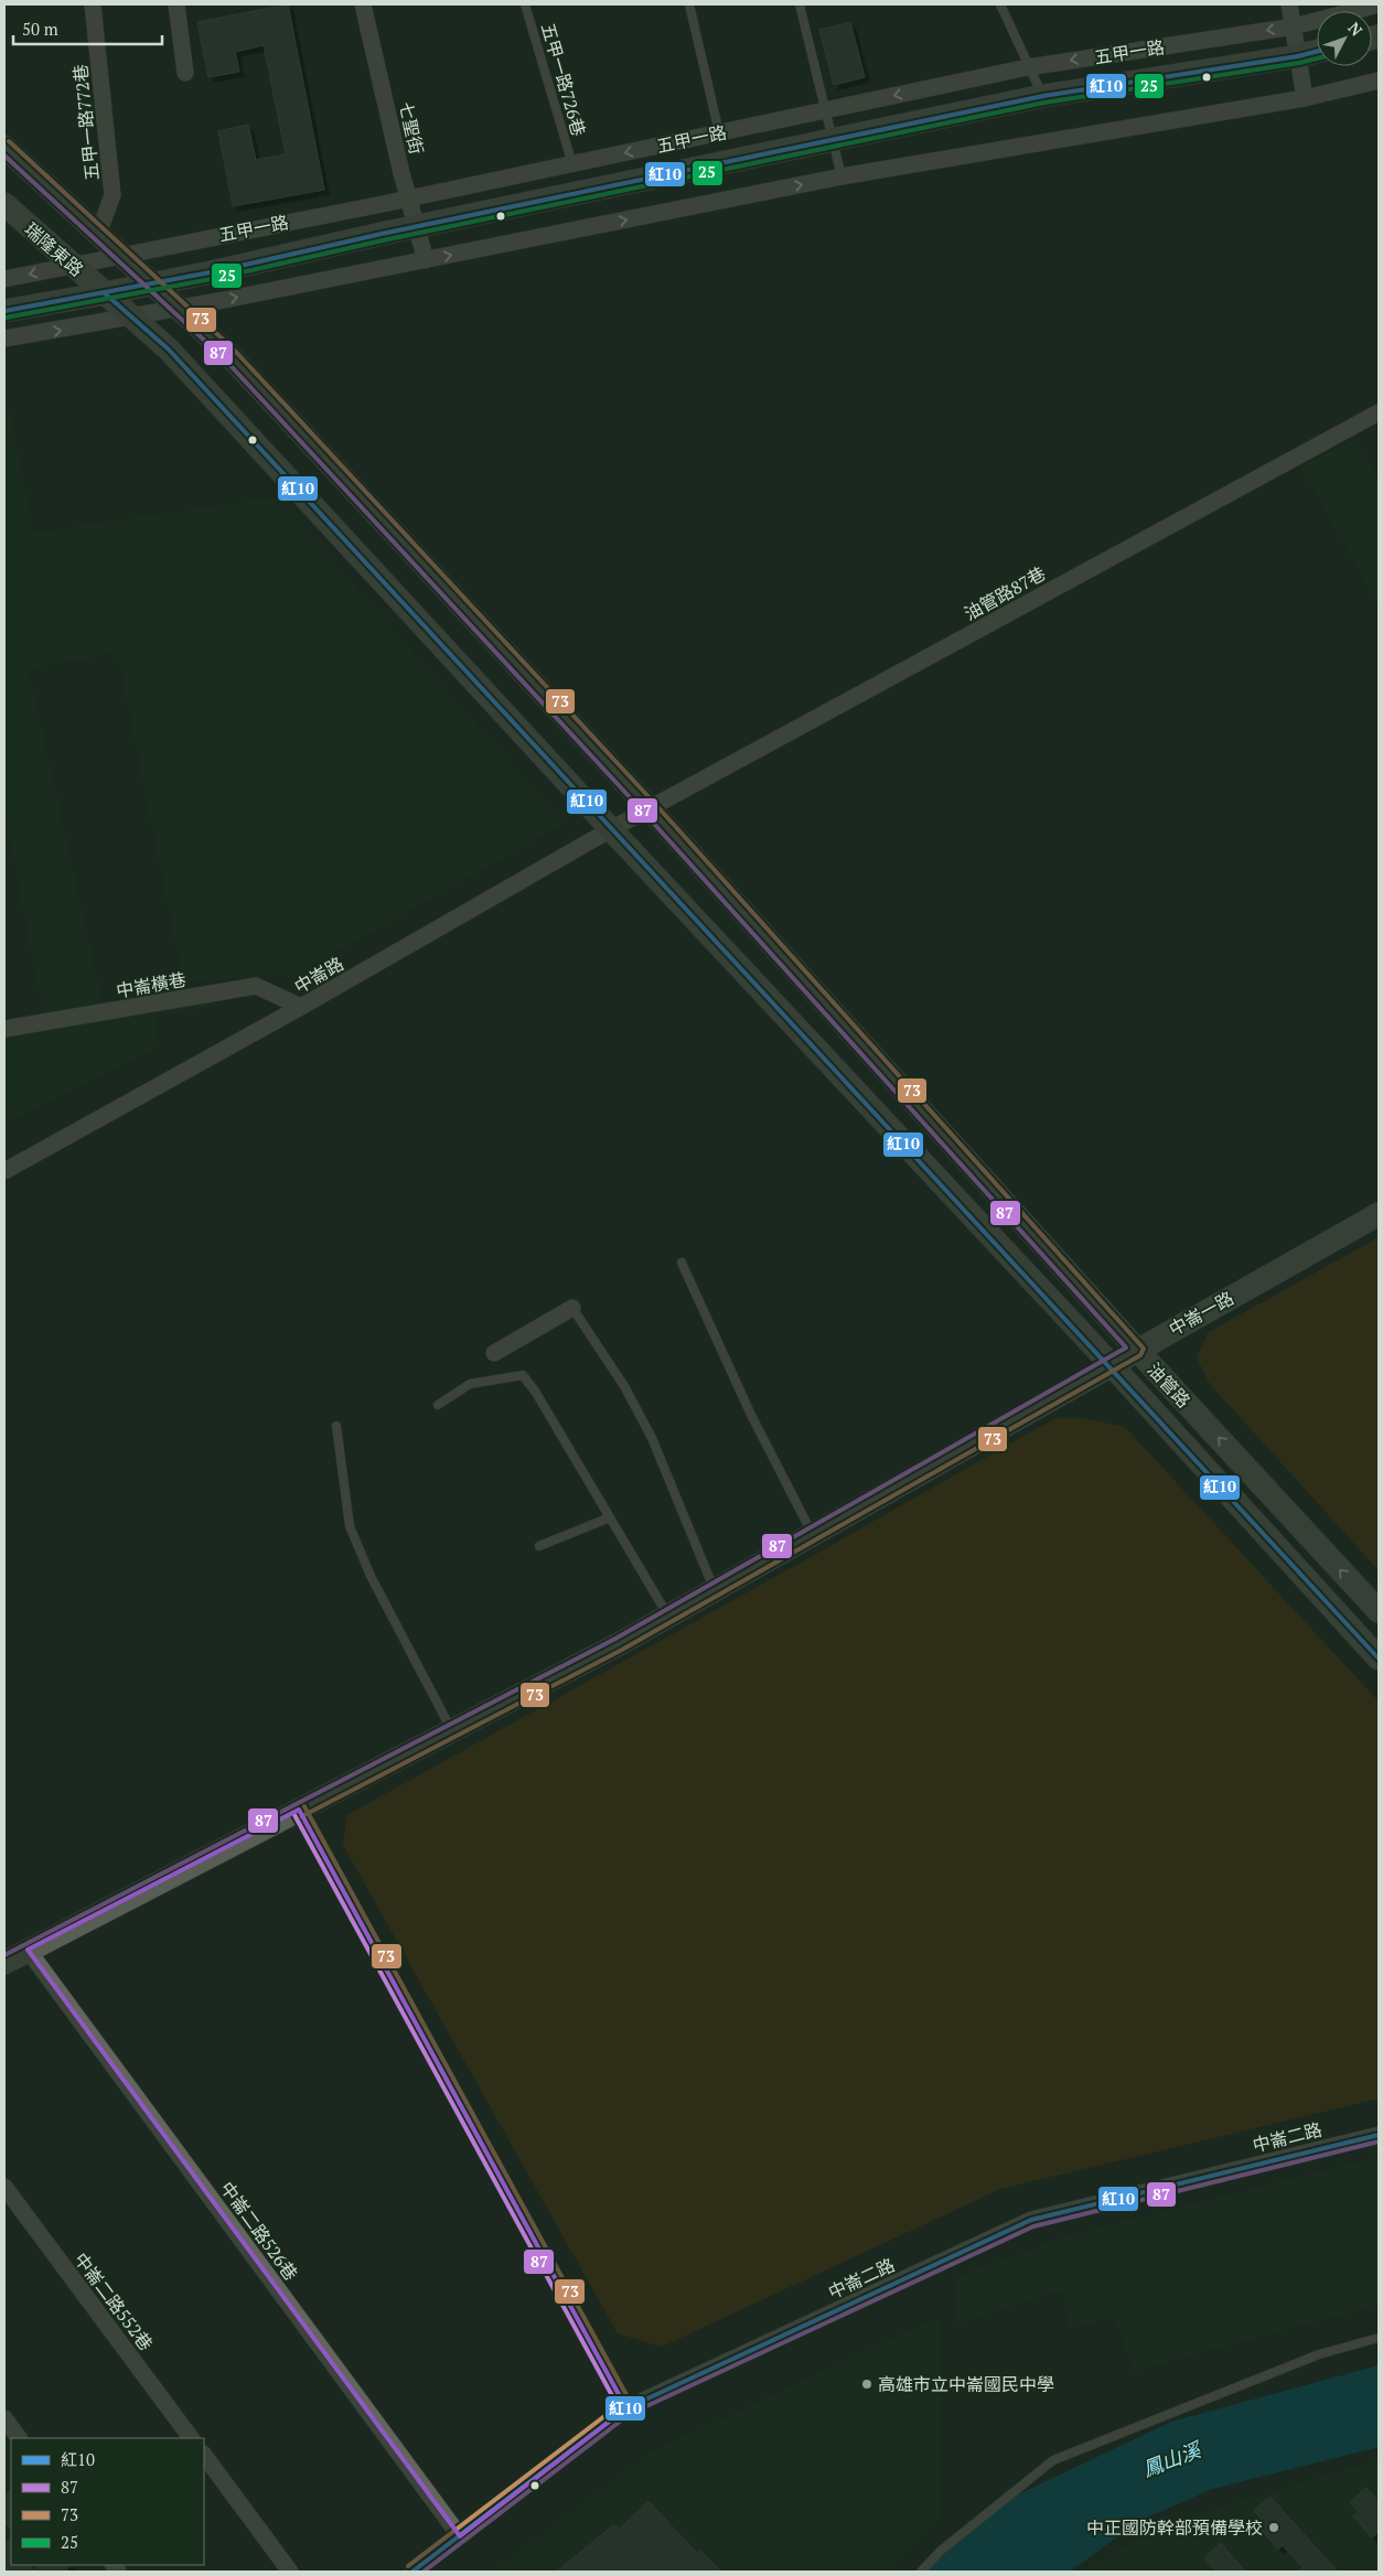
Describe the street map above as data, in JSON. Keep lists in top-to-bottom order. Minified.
{"streets":{"street":["五甲一路","五甲一路772巷","七聖街","瑞隆東路","油管路87巷","中崙路","中崙橫巷","中崙一路","油管路","中崙二路","中崙二路526巷","中崙二路552巷"],"lane":["五甲一路726巷"]},"crossings":[["五甲一路","五甲一路726巷"],["五甲一路","七聖街"],["五甲一路","瑞隆東路"],["五甲一路","油管路"],["瑞隆東路","油管路"],["油管路87巷","中崙路"],["油管路87巷","油管路"],["中崙路","中崙橫巷"],["中崙路","油管路"],["中崙一路","油管路"],["中崙一路","中崙二路526巷"],["中崙二路","中崙二路526巷"]],"water":["鳳山溪"],"places":["高雄市立中崙國民中學","中正國防幹部預備學校"],"lines":["transit line 紅10","transit line 25","transit line 73","transit line 87"],"legend":["紅10","87","73","25"],"scale_bar":"50 m","north":"top right"}
